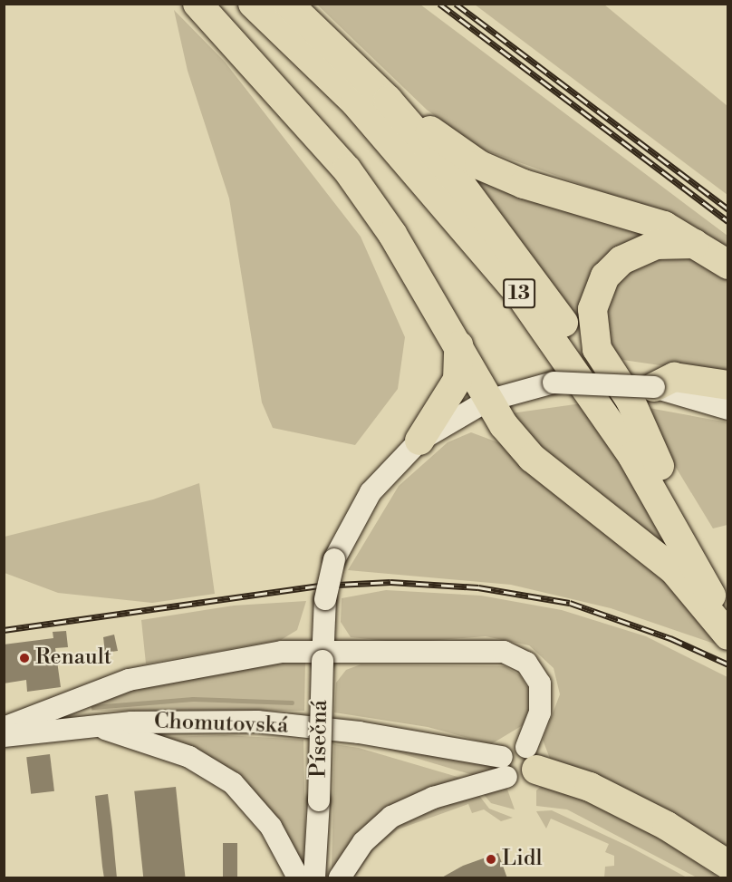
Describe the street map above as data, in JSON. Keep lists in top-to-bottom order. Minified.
{"streets":{"highway":["13"],"street":["Chomutovská","Písečná"]},"places":["Renault","Lidl"]}
